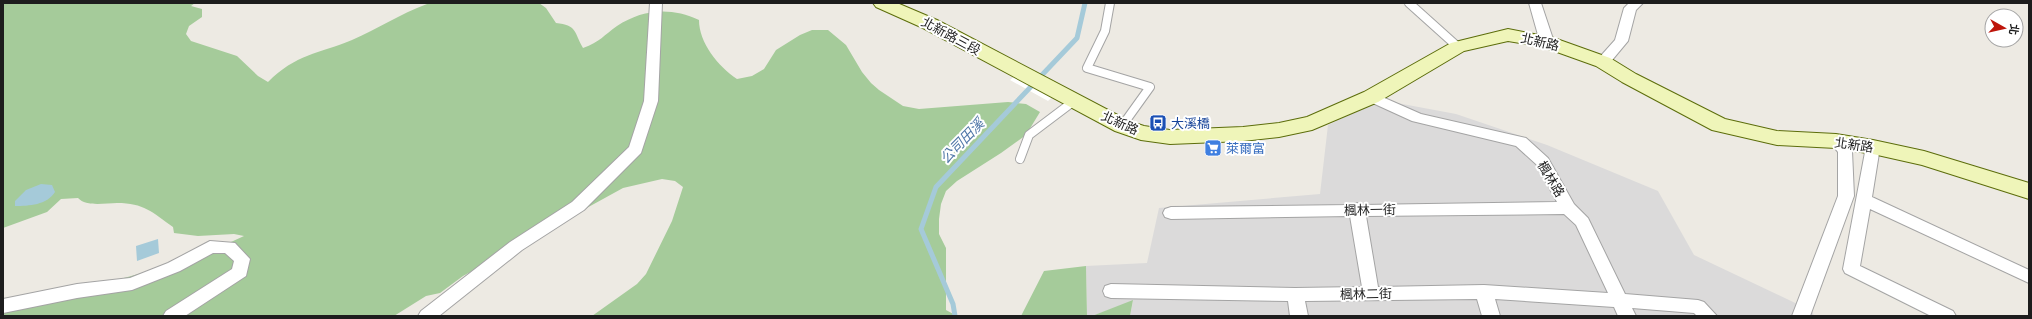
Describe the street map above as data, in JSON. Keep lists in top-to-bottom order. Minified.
{"streets":{"main road":["北新路三段","北新路"],"street":["楓林路","楓林一街","楓林二街"]},"crossings":[["北新路三段","北新路"],["北新路","楓林路"],["楓林路","楓林一街"],["楓林路","楓林二街"]],"water":["公司田溪"],"places":{"bus stop":["大溪橋"],"supermarket":["萊爾富"]},"north":"right"}
